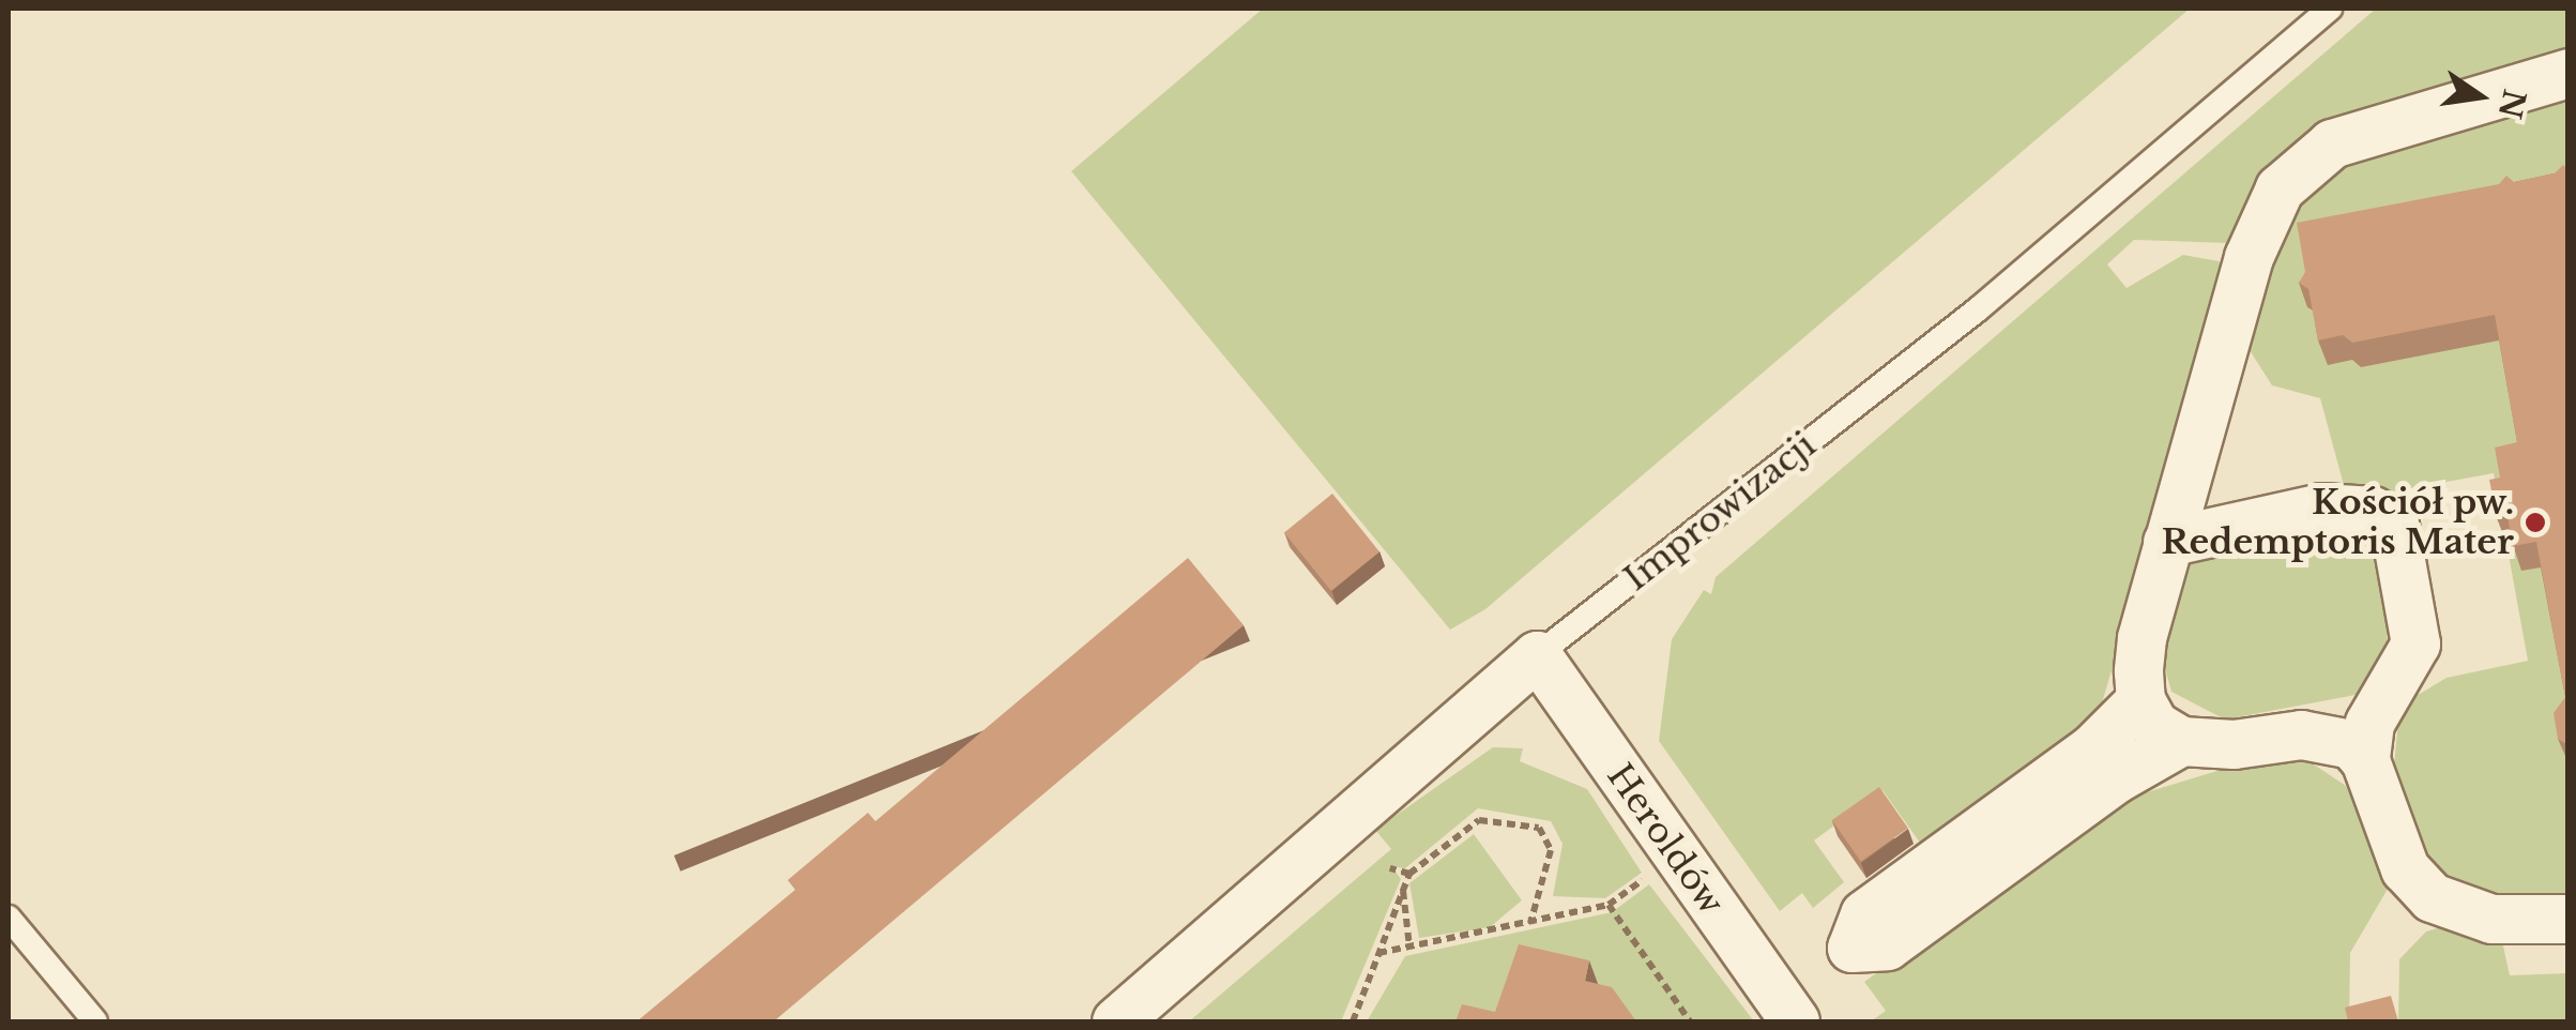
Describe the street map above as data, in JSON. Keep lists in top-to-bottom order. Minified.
{"streets":{"street":["Improwizacji","Heroldów"]},"crossings":[["Improwizacji","Heroldów"]],"places":["Kościół pw. Redemptoris Mater"],"north":"right"}
